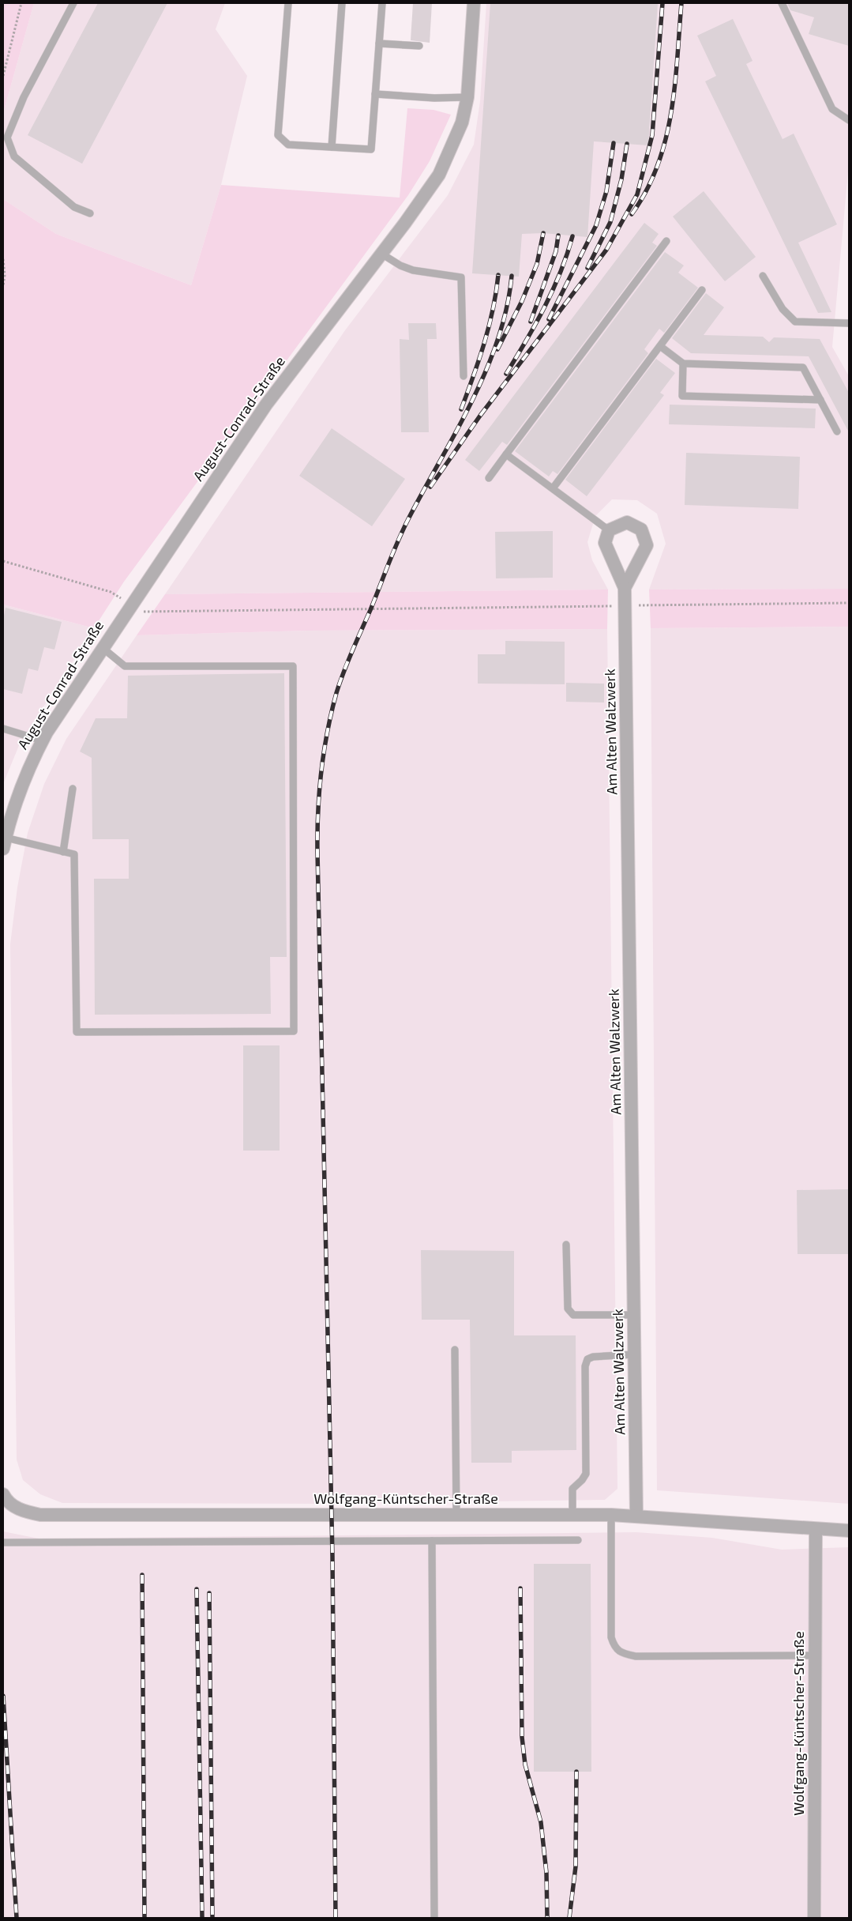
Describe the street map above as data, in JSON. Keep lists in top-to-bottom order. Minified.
{"streets":{"street":["August-Conrad-Straße","Am Alten Walzwerk","Wolfgang-Küntscher-Straße"]},"crossings":[["Am Alten Walzwerk","Wolfgang-Küntscher-Straße"]]}
